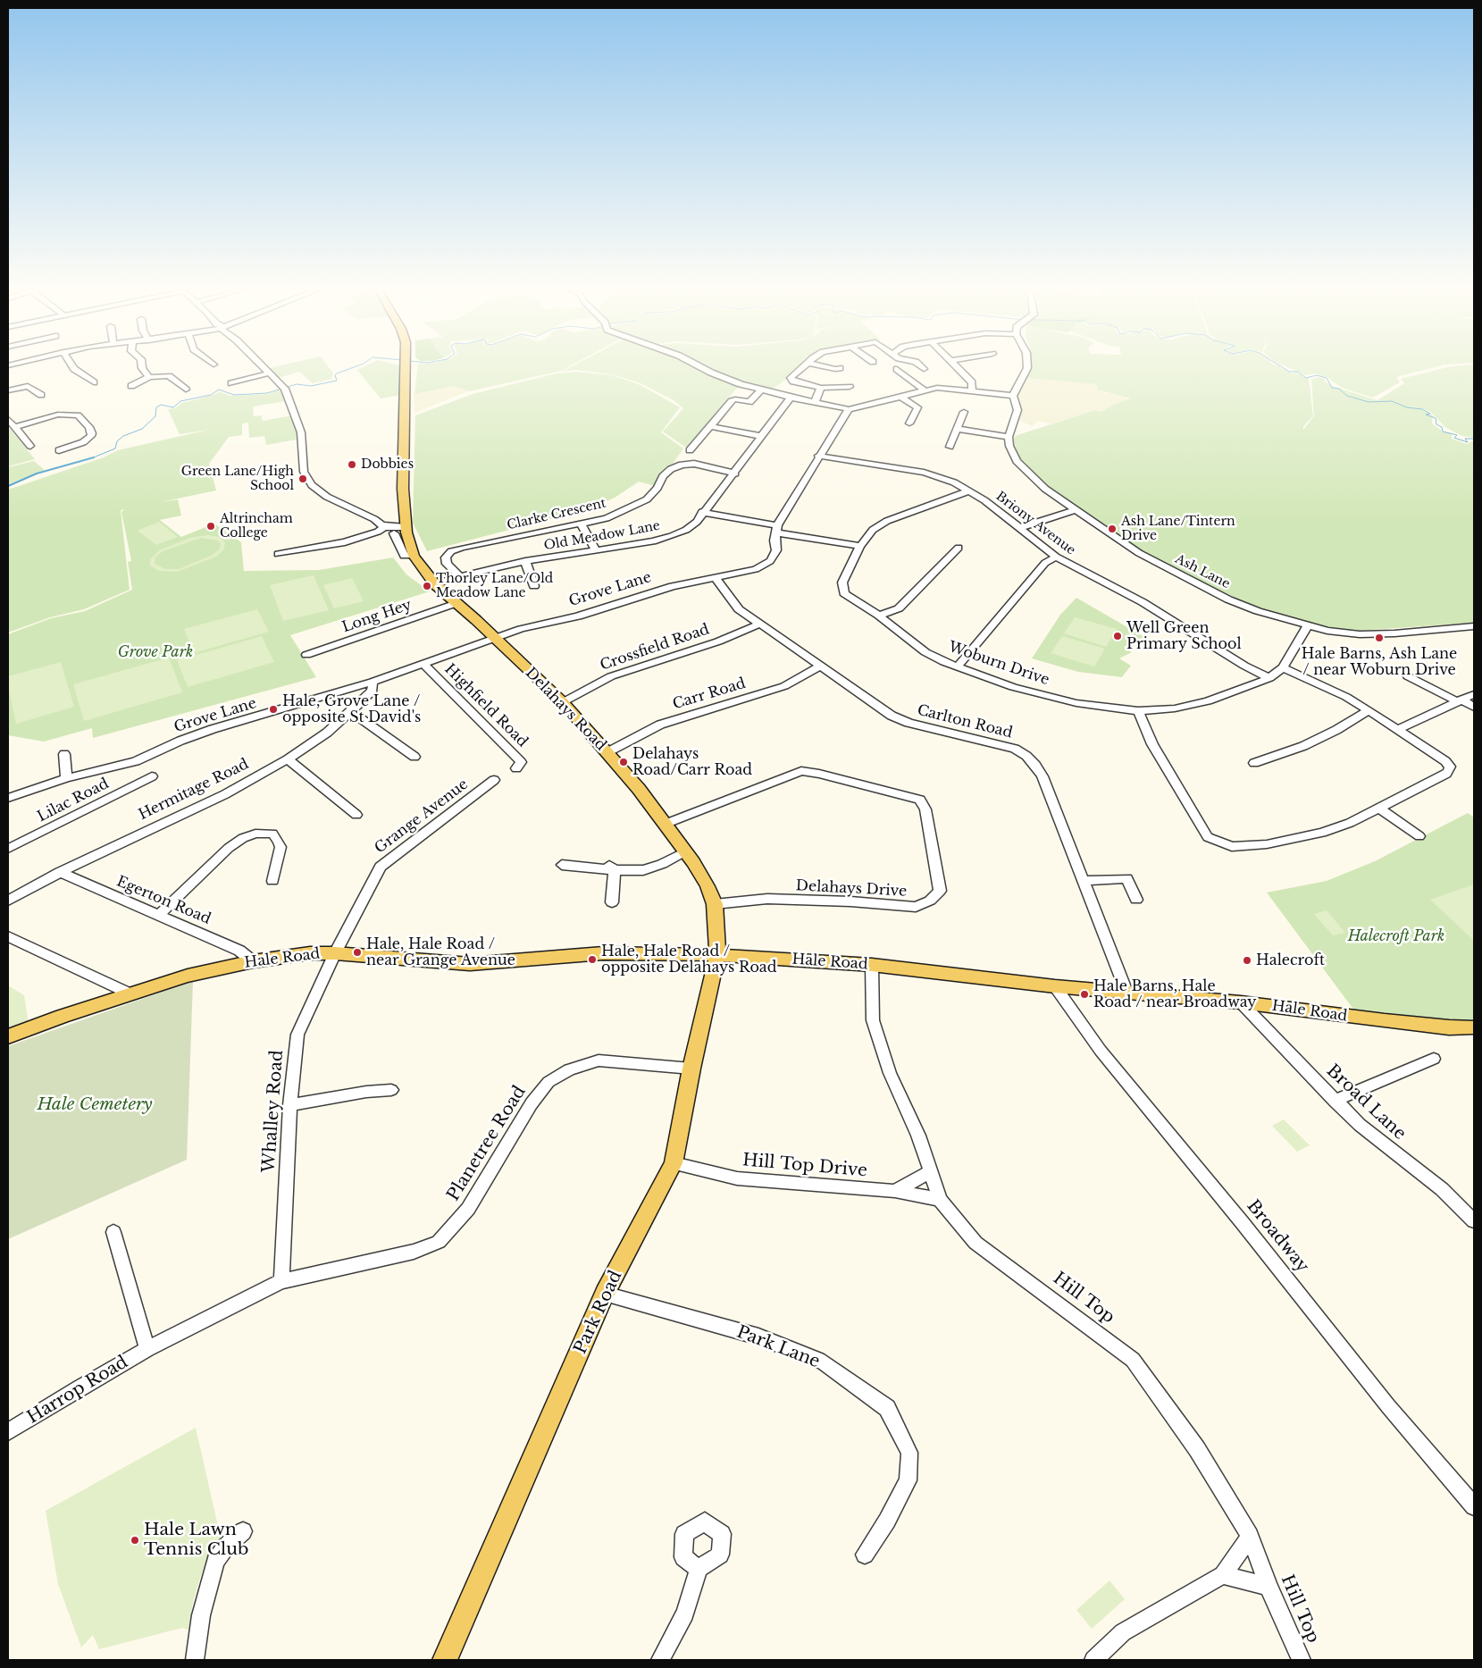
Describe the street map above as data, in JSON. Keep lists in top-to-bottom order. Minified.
{"streets":{"main road":["Delahays Road","Hale Road","Park Road"],"street":["Clarke Crescent","Briony Avenue","Old Meadow Lane","Ash Lane","Grove Lane","Long Hey","Crossfield Road","Woburn Drive","Carr Road","Highfield Road","Carlton Road","Hermitage Road","Lilac Road","Grange Avenue","Delahays Drive","Egerton Road","Broad Lane","Whalley Road","Planetree Road","Hill Top Drive","Broadway","Hill Top","Park Lane","Harrop Road"]},"crossings":[["Clarke Crescent","Old Meadow Lane"],["Briony Avenue","Grove Lane"],["Briony Avenue","Woburn Drive"],["Old Meadow Lane","Delahays Road"],["Ash Lane","Woburn Drive"],["Grove Lane","Highfield Road"],["Grove Lane","Delahays Road"],["Grove Lane","Carlton Road"],["Grove Lane","Hermitage Road"],["Long Hey","Delahays Road"],["Crossfield Road","Delahays Road"],["Crossfield Road","Carlton Road"],["Carr Road","Delahays Road"],["Carr Road","Carlton Road"],["Delahays Road","Delahays Drive"],["Delahays Road","Hale Road"],["Delahays Road","Park Road"],["Carlton Road","Hale Road"],["Hermitage Road","Egerton Road"],["Grange Avenue","Hale Road"],["Grange Avenue","Whalley Road"],["Egerton Road","Hale Road"],["Hale Road","Broad Lane"],["Hale Road","Whalley Road"],["Hale Road","Broadway"],["Hale Road","Hill Top"],["Hale Road","Park Road"],["Whalley Road","Planetree Road"],["Planetree Road","Park Road"],["Planetree Road","Harrop Road"],["Hill Top Drive","Hill Top"],["Hill Top Drive","Park Road"],["Park Road","Park Lane"]],"parks":["Grove Park","Halecroft Park","Hale Cemetery"],"places":["Dobbies","Green Lane/High School","Altrincham College","Ash Lane/Tintern Drive","Thorley Lane/Old Meadow Lane","Well Green Primary School","Hale Barns, Ash Lane / near Woburn Drive","Hale, Grove Lane / opposite St David's","Delahays Road/Carr Road","Hale, Hale Road / near Grange Avenue","Hale, Hale Road / opposite Delahays Road","Halecroft","Hale Barns, Hale Road / near Broadway","Hale Lawn Tennis Club"]}
